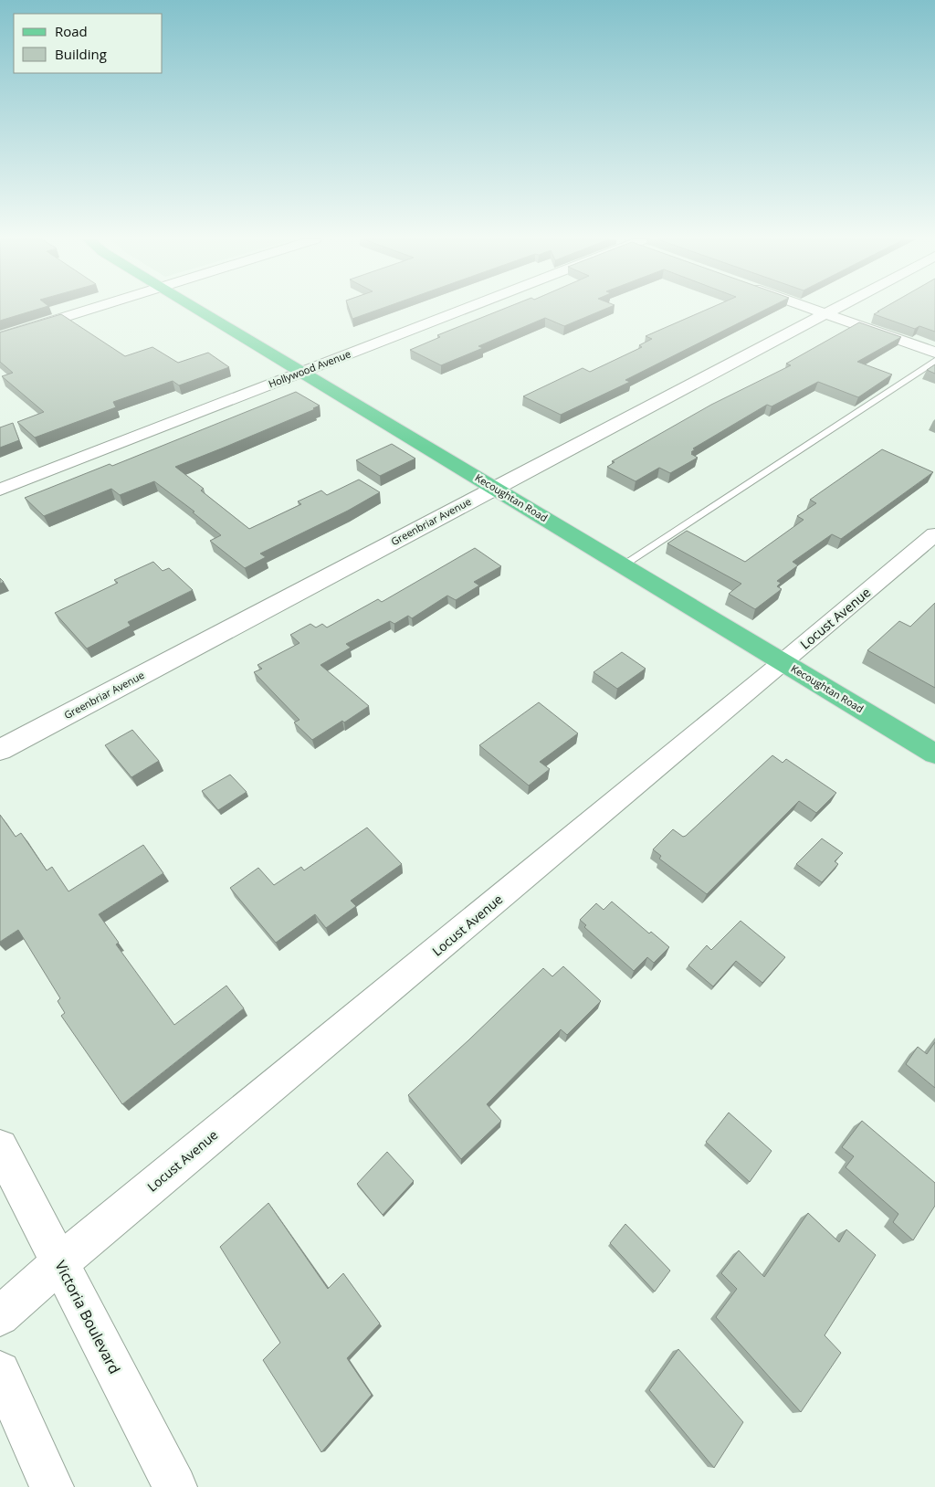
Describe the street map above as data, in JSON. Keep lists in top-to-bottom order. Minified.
{"streets":{"main road":["Kecoughtan Road"],"street":["Hollywood Avenue","Greenbriar Avenue","Locust Avenue","Victoria Boulevard"]},"crossings":[["Hollywood Avenue","Kecoughtan Road"],["Kecoughtan Road","Greenbriar Avenue"],["Kecoughtan Road","Locust Avenue"],["Locust Avenue","Victoria Boulevard"]],"legend":["Road","Building"]}
